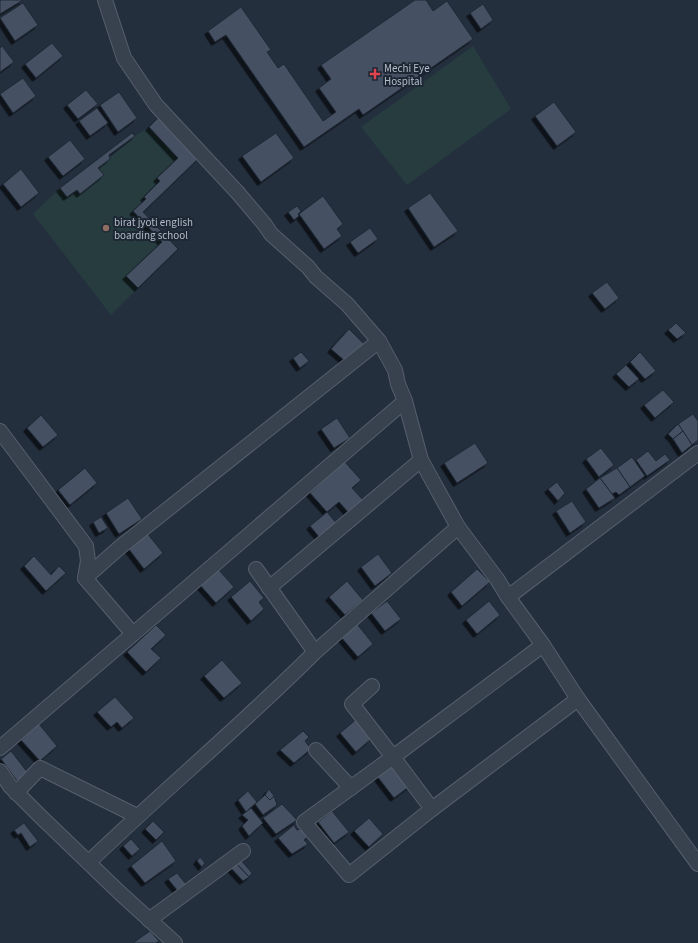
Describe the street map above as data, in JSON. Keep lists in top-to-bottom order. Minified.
{"places":{"health":["Mechi Eye Hospital"],"other":["birat jyoti english boarding school"]}}
